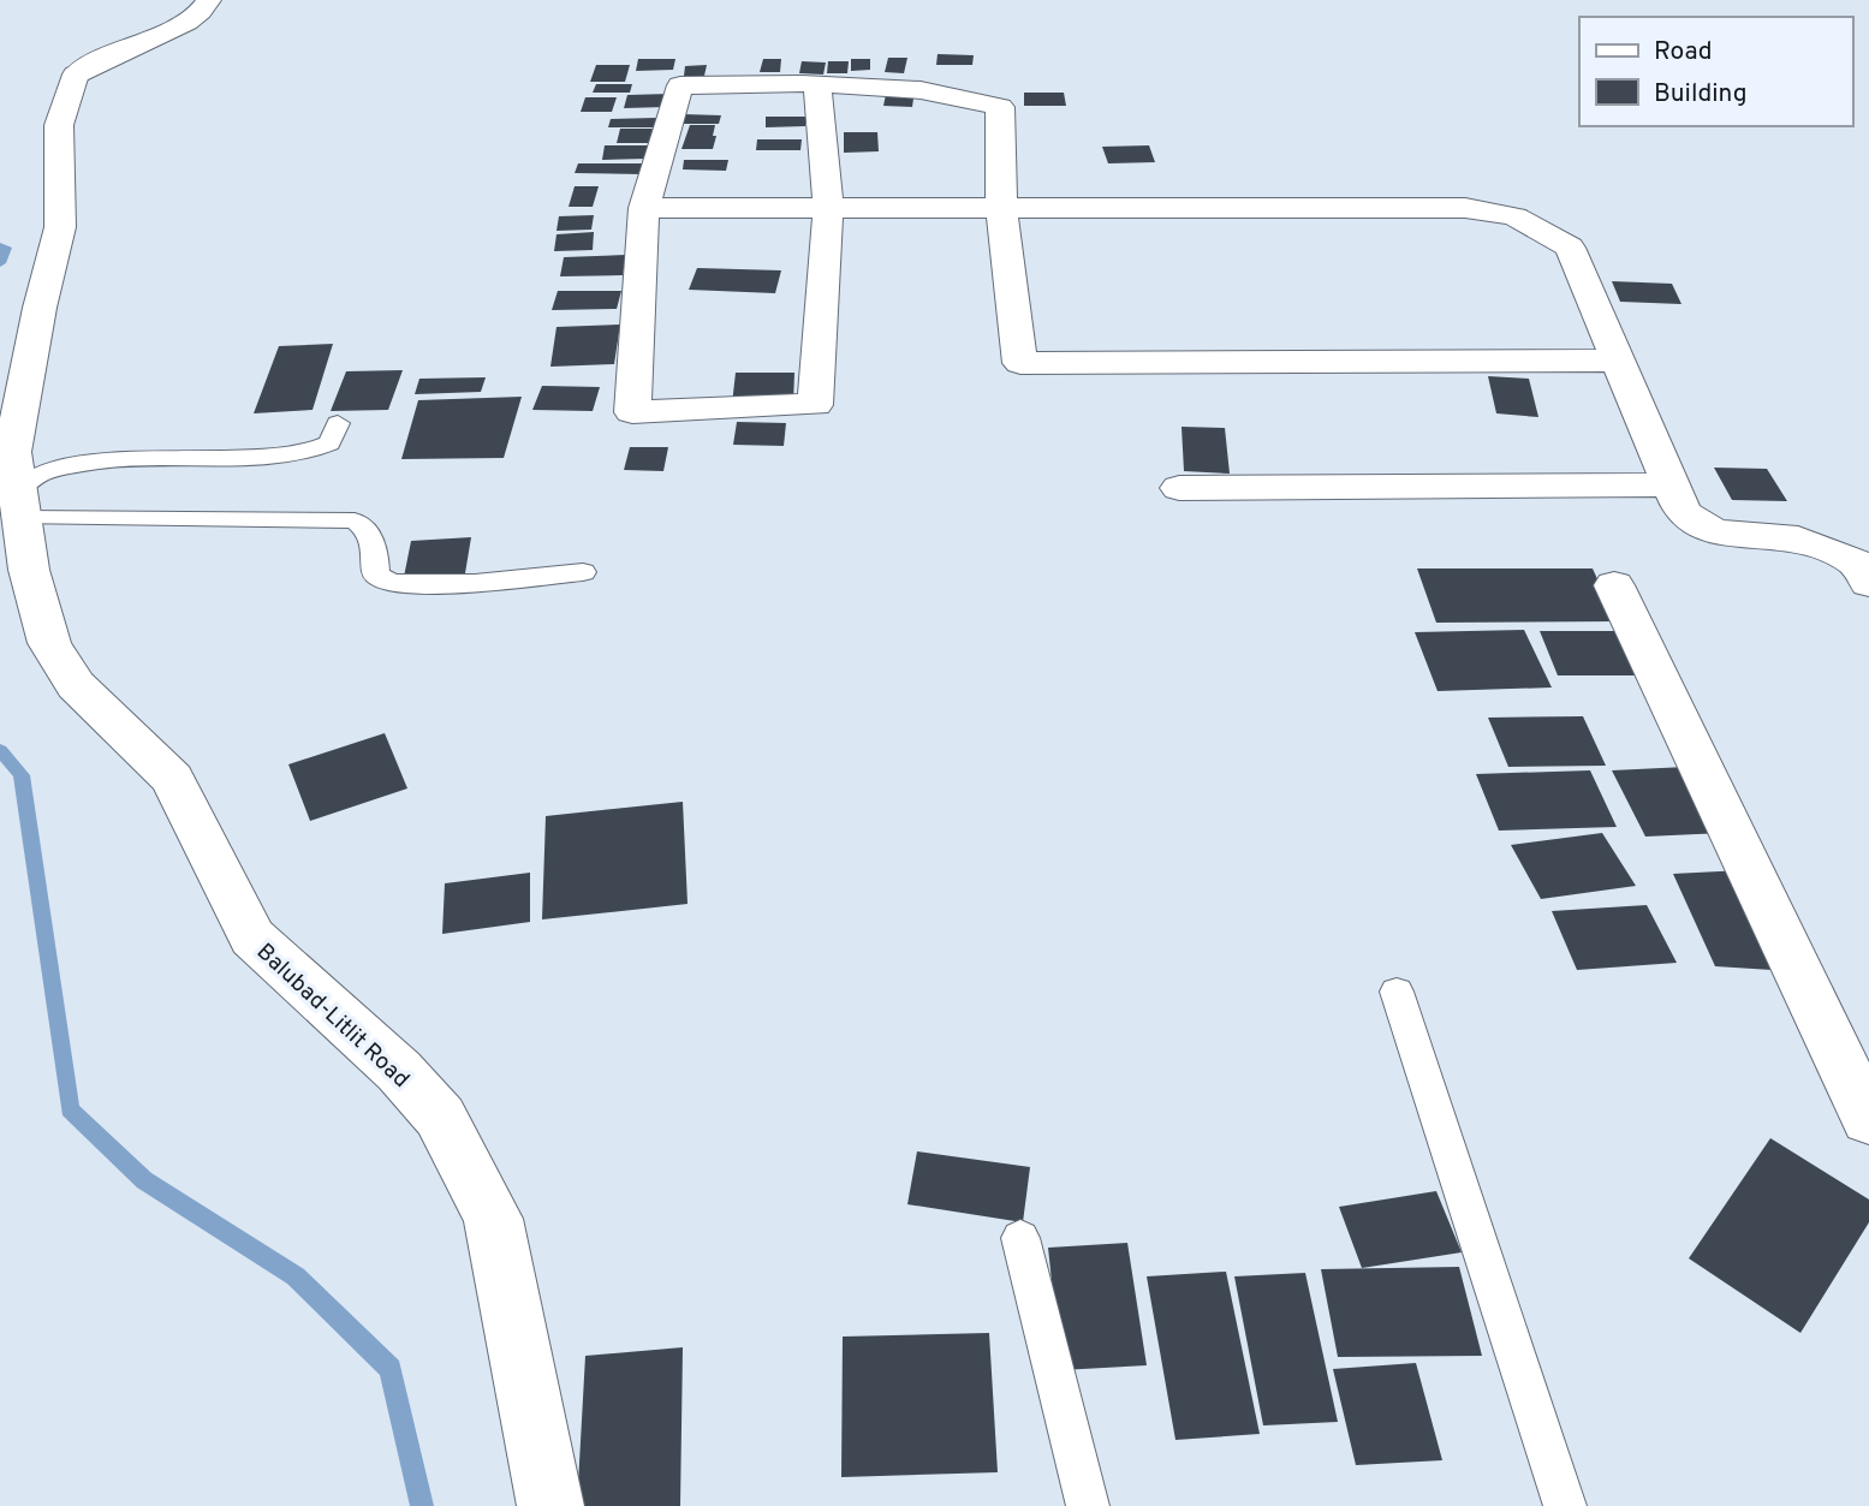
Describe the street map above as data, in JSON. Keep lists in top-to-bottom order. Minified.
{"streets":{"street":["Balubad-Litlit Road"]},"legend":["Road","Building"]}
